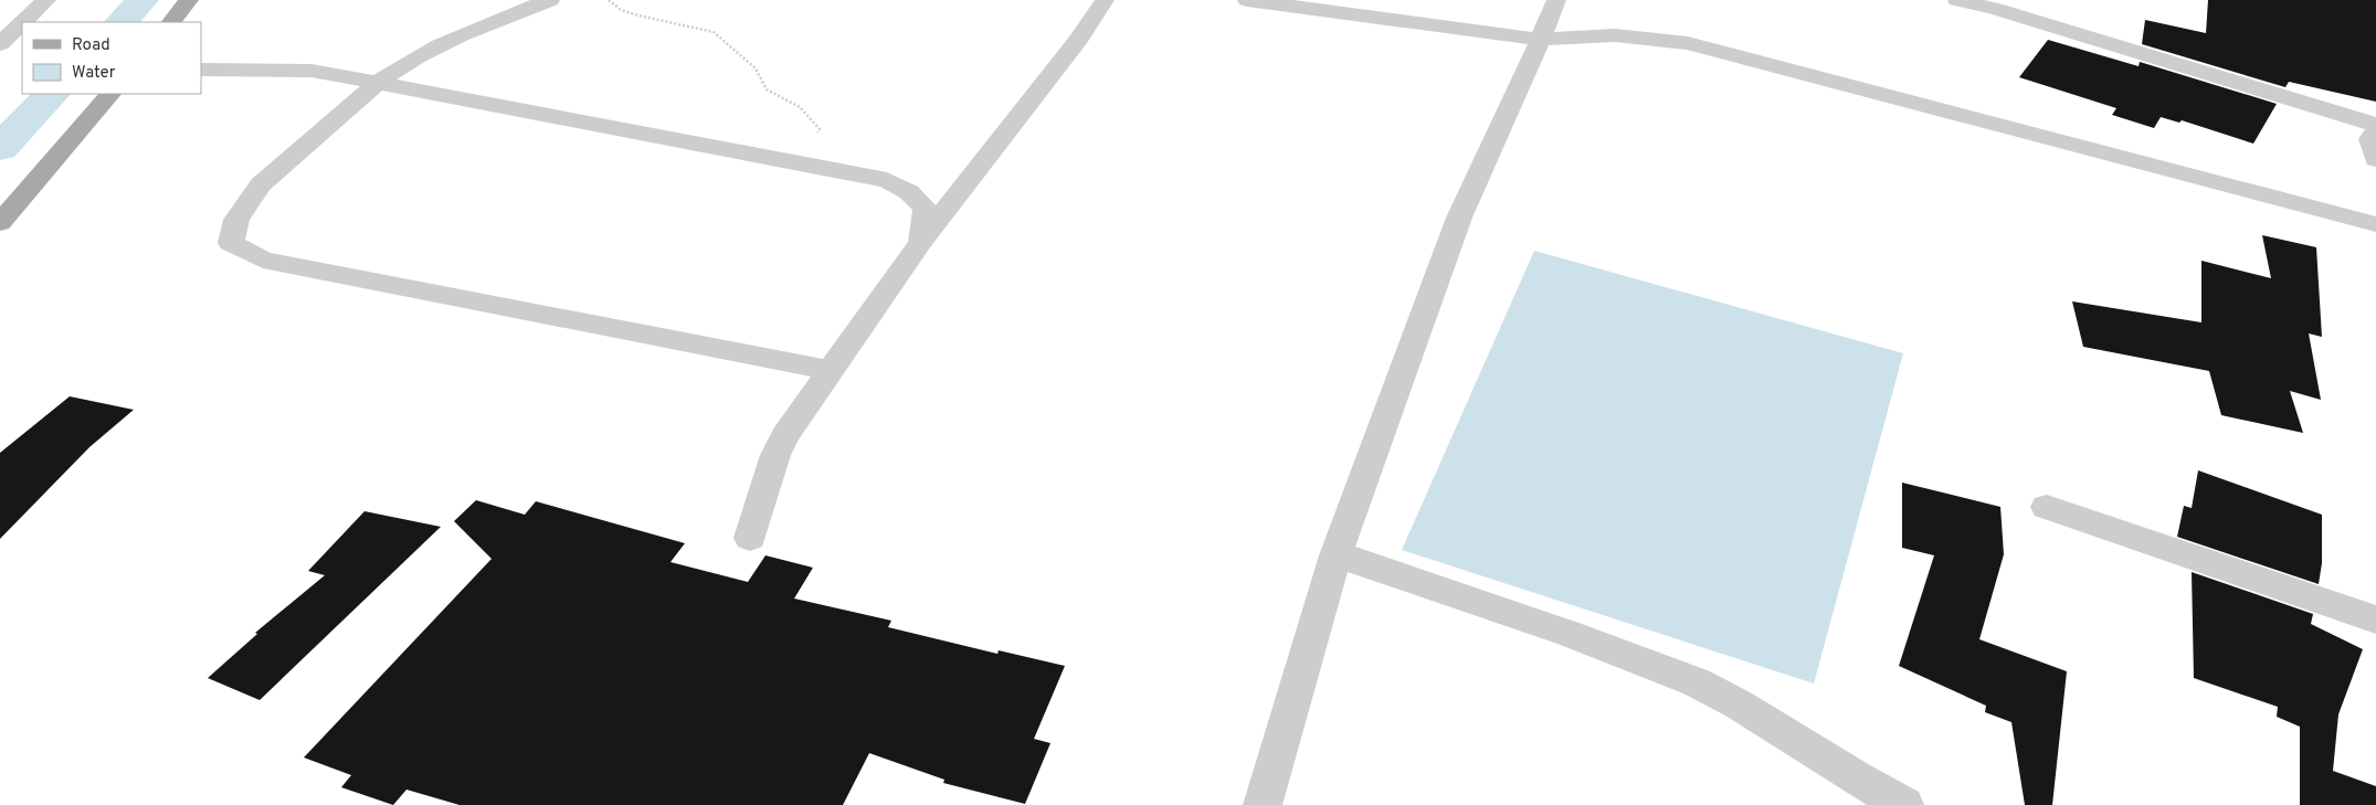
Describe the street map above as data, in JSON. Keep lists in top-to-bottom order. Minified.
{"legend":["Road","Water"]}
